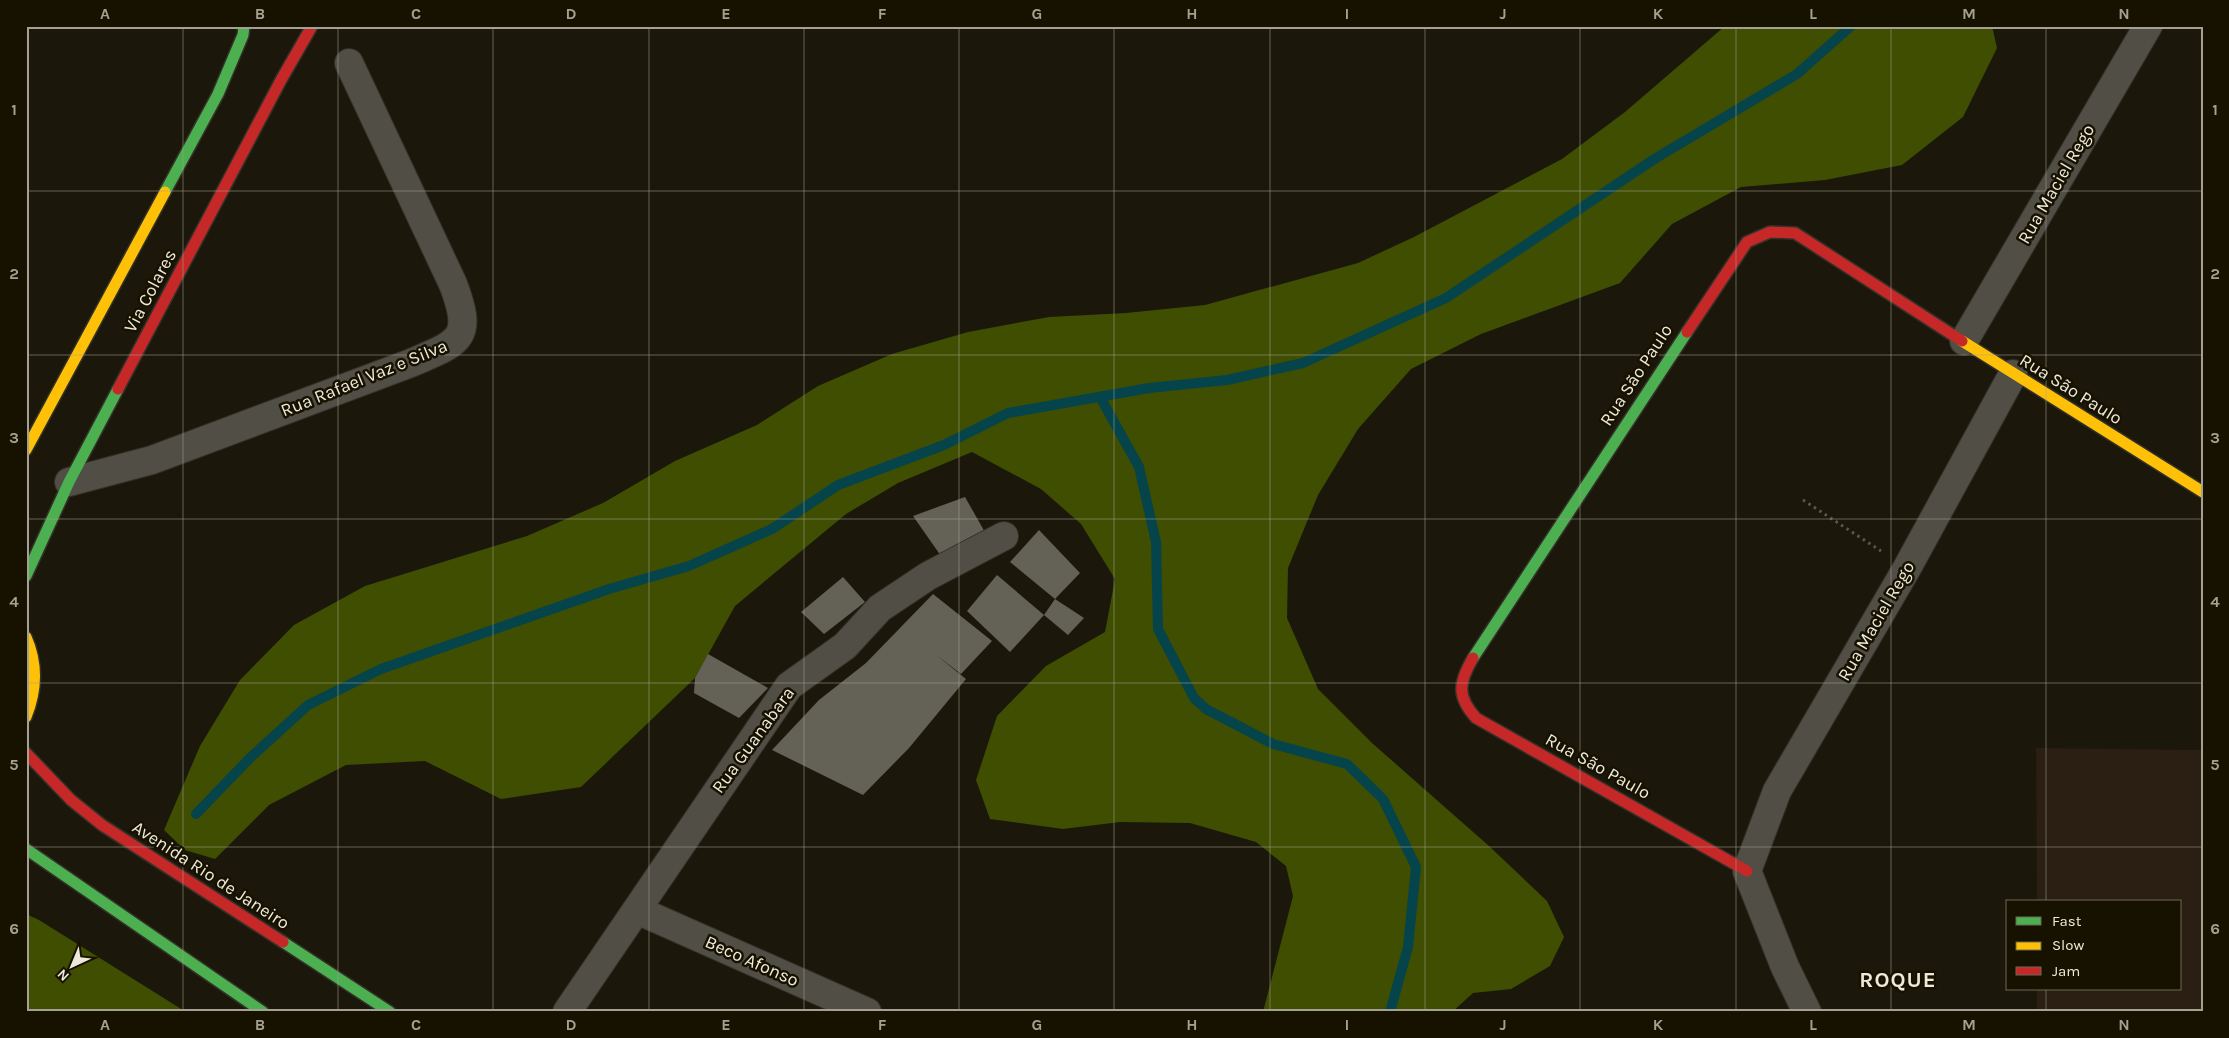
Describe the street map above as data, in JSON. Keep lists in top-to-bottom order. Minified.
{"streets":{"main road":["Via Colares","Rua São Paulo","Avenida Rio de Janeiro"],"street":["Rua Maciel Rego","Rua Rafael Vaz e Silva","Rua Guanabara","Beco Afonso"]},"crossings":[["Rua Maciel Rego","Rua São Paulo"],["Via Colares","Rua Rafael Vaz e Silva"],["Rua Guanabara","Beco Afonso"]],"districts":["ROQUE"],"legend":["Fast","Slow","Jam"],"north":"bottom left","grid":{"columns":["A","B","C","D","E","F","G","H","I","J","K","L","M","N"],"rows":["1","2","3","4","5","6"]}}
